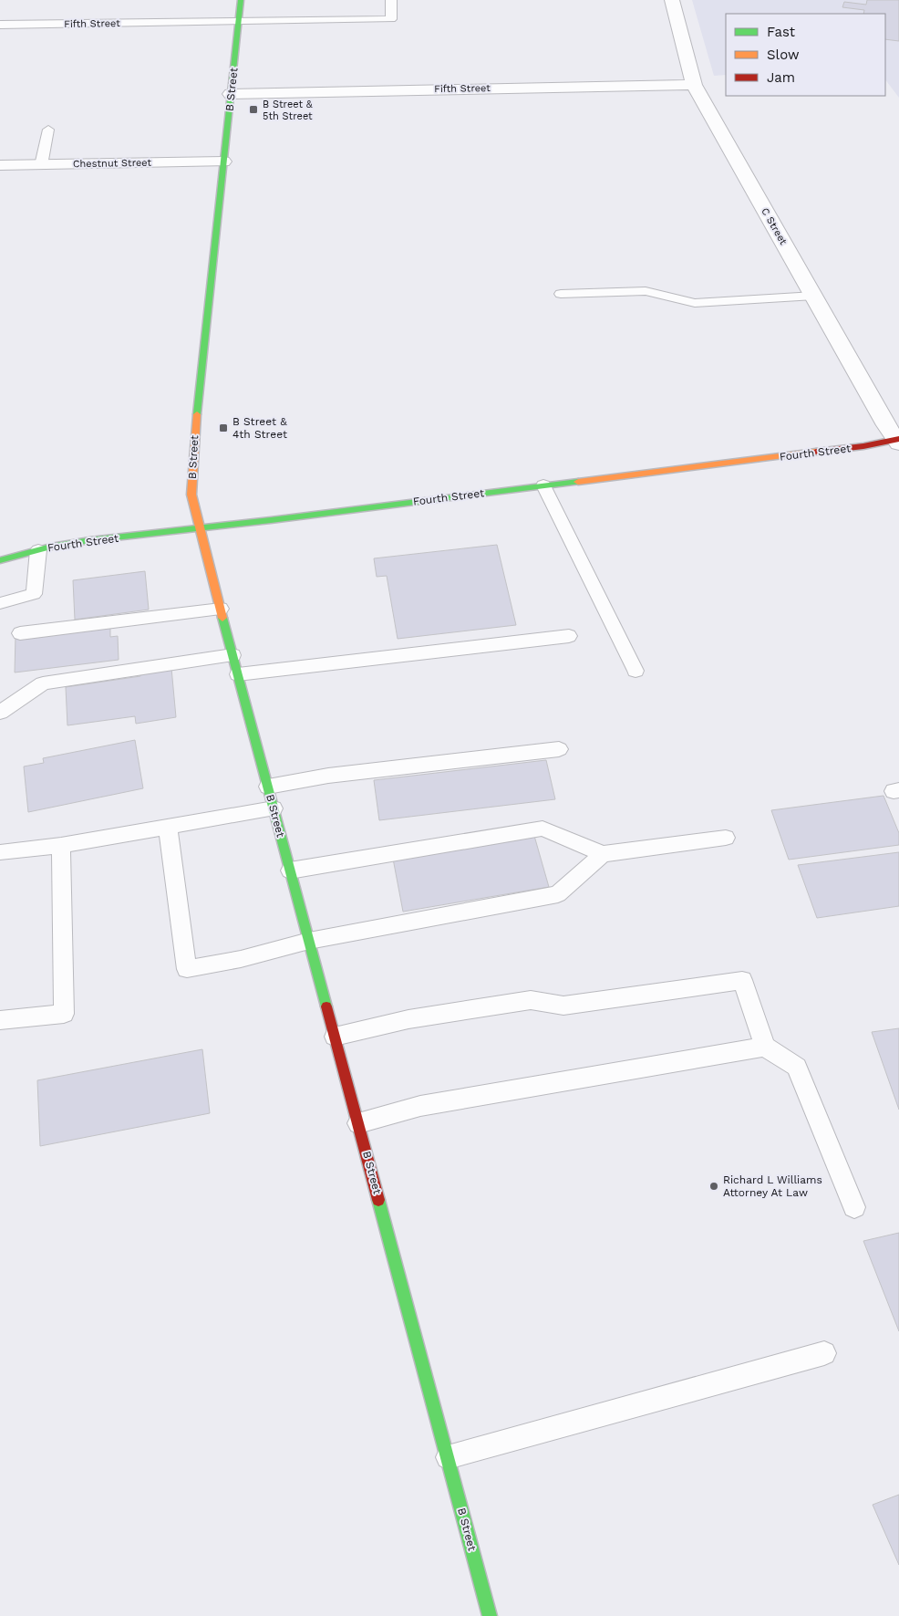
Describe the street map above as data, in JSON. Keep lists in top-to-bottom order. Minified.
{"streets":{"street":["Fifth Street","B Street","Chestnut Street","C Street","Fourth Street"]},"crossings":[["Fifth Street","B Street"],["Fifth Street","C Street"],["B Street","Chestnut Street"],["B Street","Fourth Street"],["C Street","Fourth Street"]],"places":{"transit":["B Street & 5th Street","B Street & 4th Street"],"other":["Richard L Williams Attorney At Law"]},"legend":["Fast","Slow","Jam"]}
